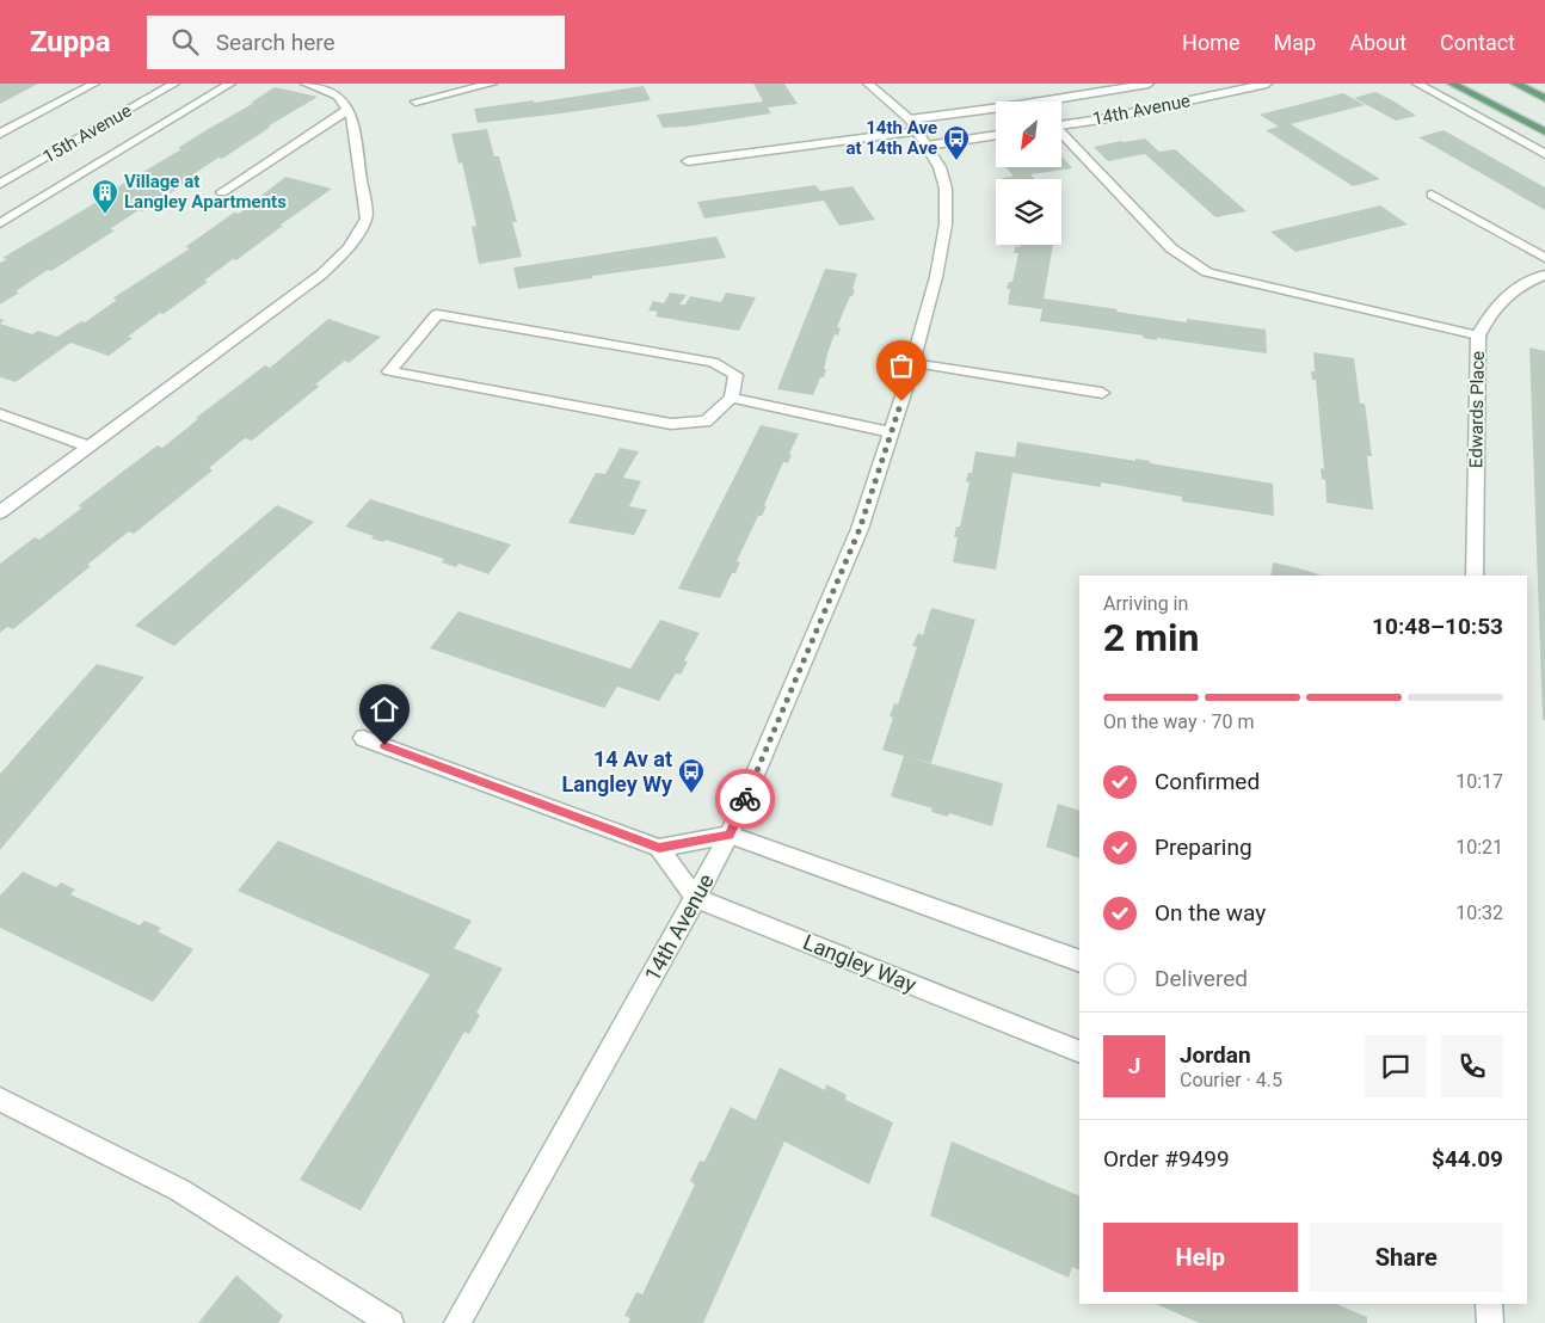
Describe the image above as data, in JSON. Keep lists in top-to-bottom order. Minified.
{"streets":{"street":["14th Avenue","15th Avenue","Edwards Place","Langley Way"]},"crossings":[["14th Avenue","Langley Way"]],"places":{"bus stop":["14th Ave at 14th Ave","14 Av at Langley Wy"],"building":["Village at Langley Apartments"]},"north":"bottom left","page":{"header":"Zuppa","search":"Search here","nav":["Home","Map","About","Contact"],"heading":["2 min","Arriving in","10:48–10:53"],"panel":["Jordan","Courier · 4.5","Order #9499","$44.09"],"bar":"On the way · 70 m","list":[["Confirmed","10:17"],["Preparing","10:21"],["On the way","10:32"],"Delivered"],"round":"J","buttons":["Help","Share"]}}
